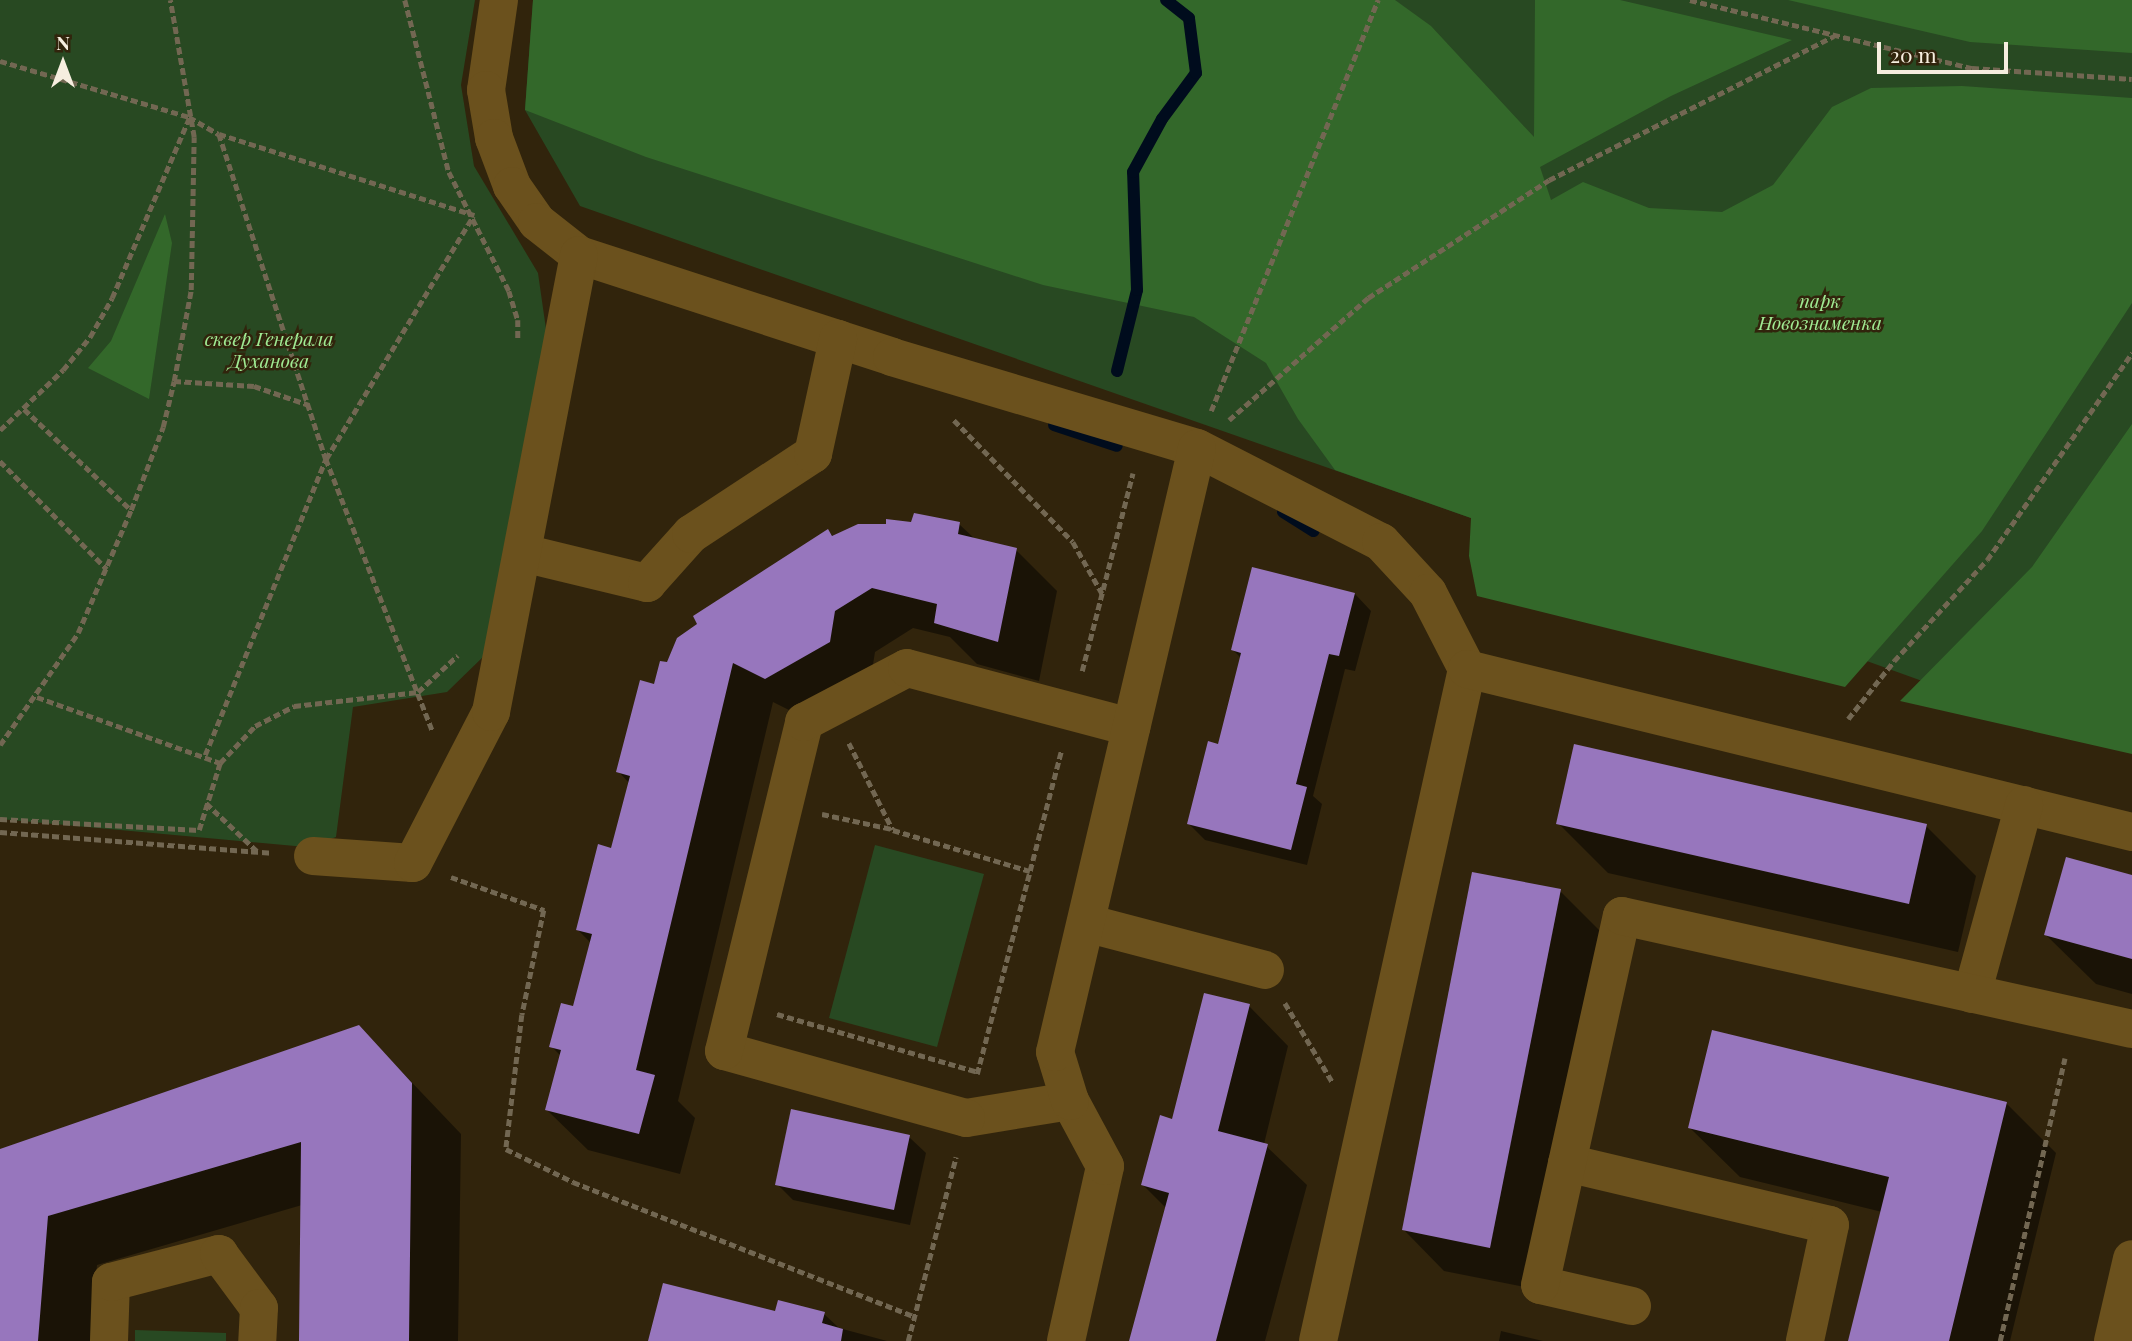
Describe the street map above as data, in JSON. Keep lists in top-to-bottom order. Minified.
{"parks":["парк Новознаменка","сквер Генерала Духанова"],"scale_bar":"20 m","north":"top"}
